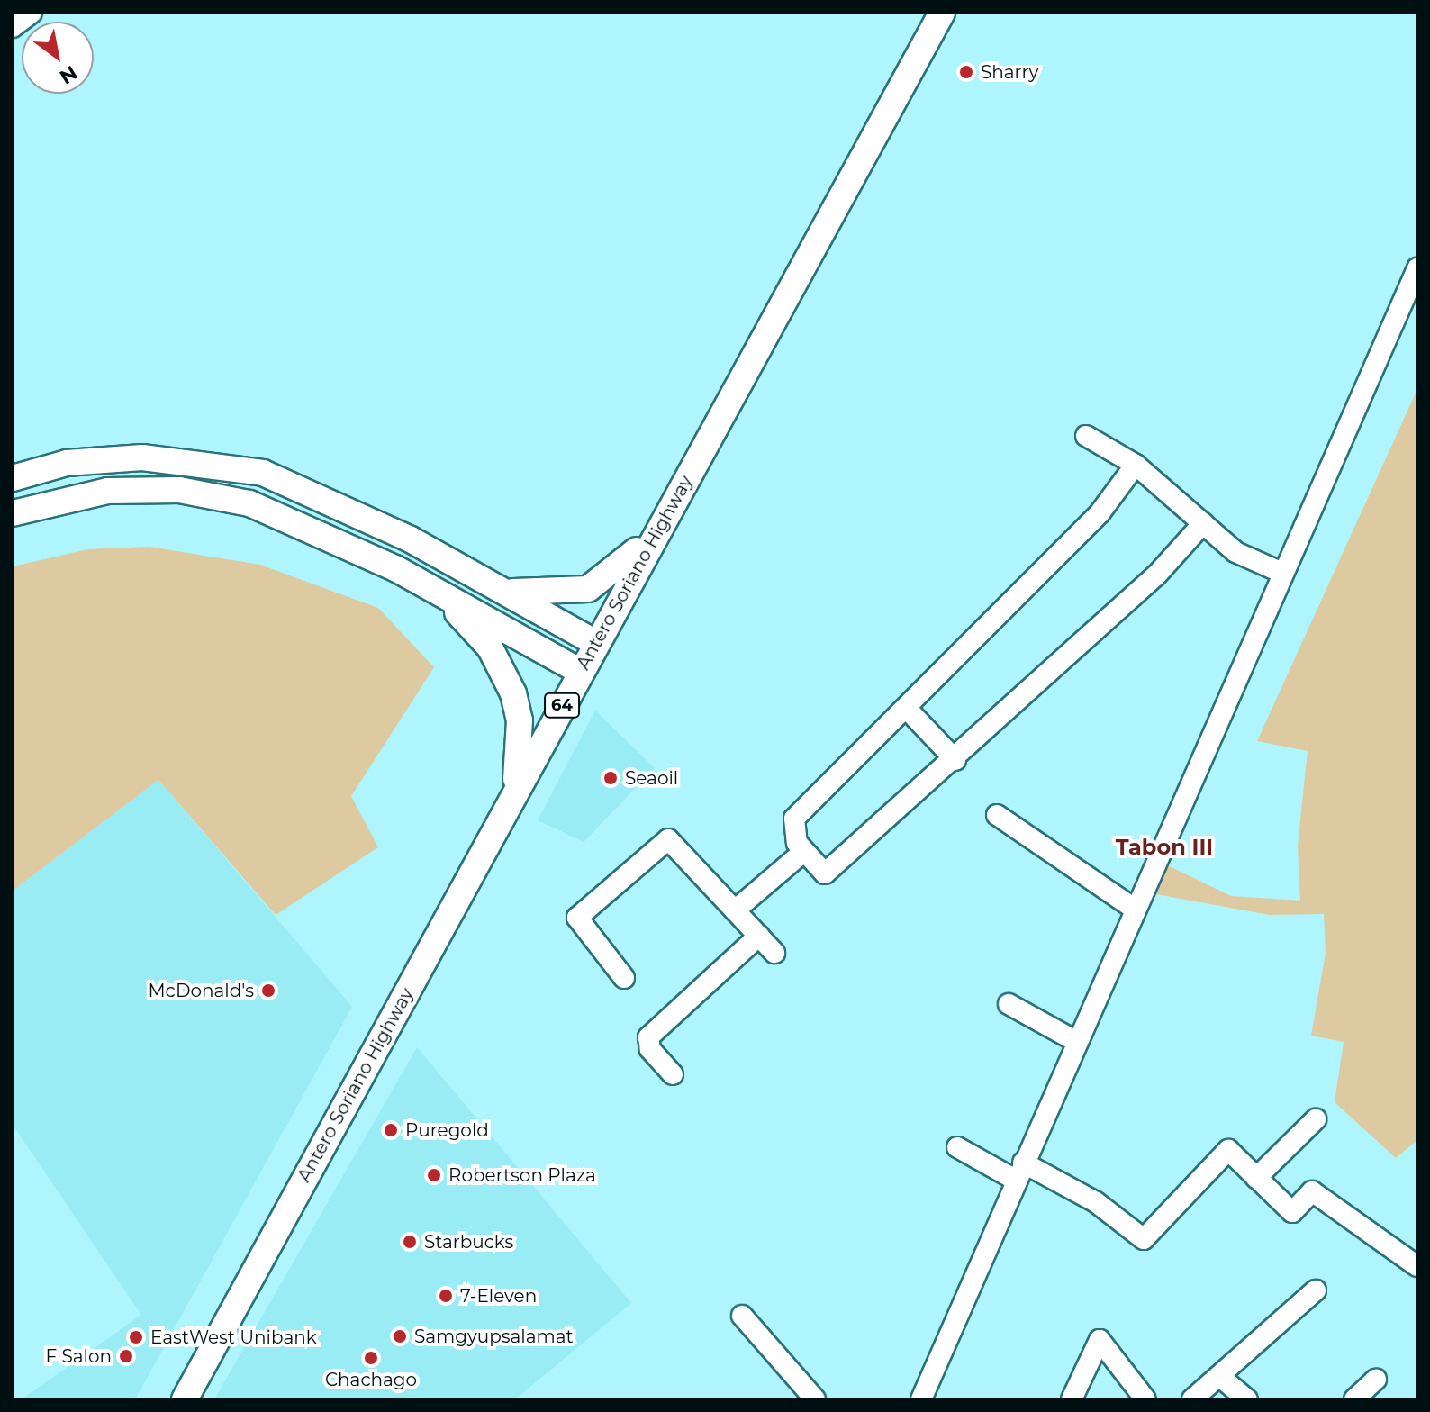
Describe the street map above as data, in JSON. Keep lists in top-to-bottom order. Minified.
{"streets":{"main road":["Antero Soriano Highway","64"]},"districts":["Tabon III"],"places":["Sharry","Seaoil","McDonald's","Puregold","Robertson Plaza","Starbucks","7-Eleven","Samgyupsalamat","EastWest Unibank","F Salon","Chachago"],"north":"bottom right"}
